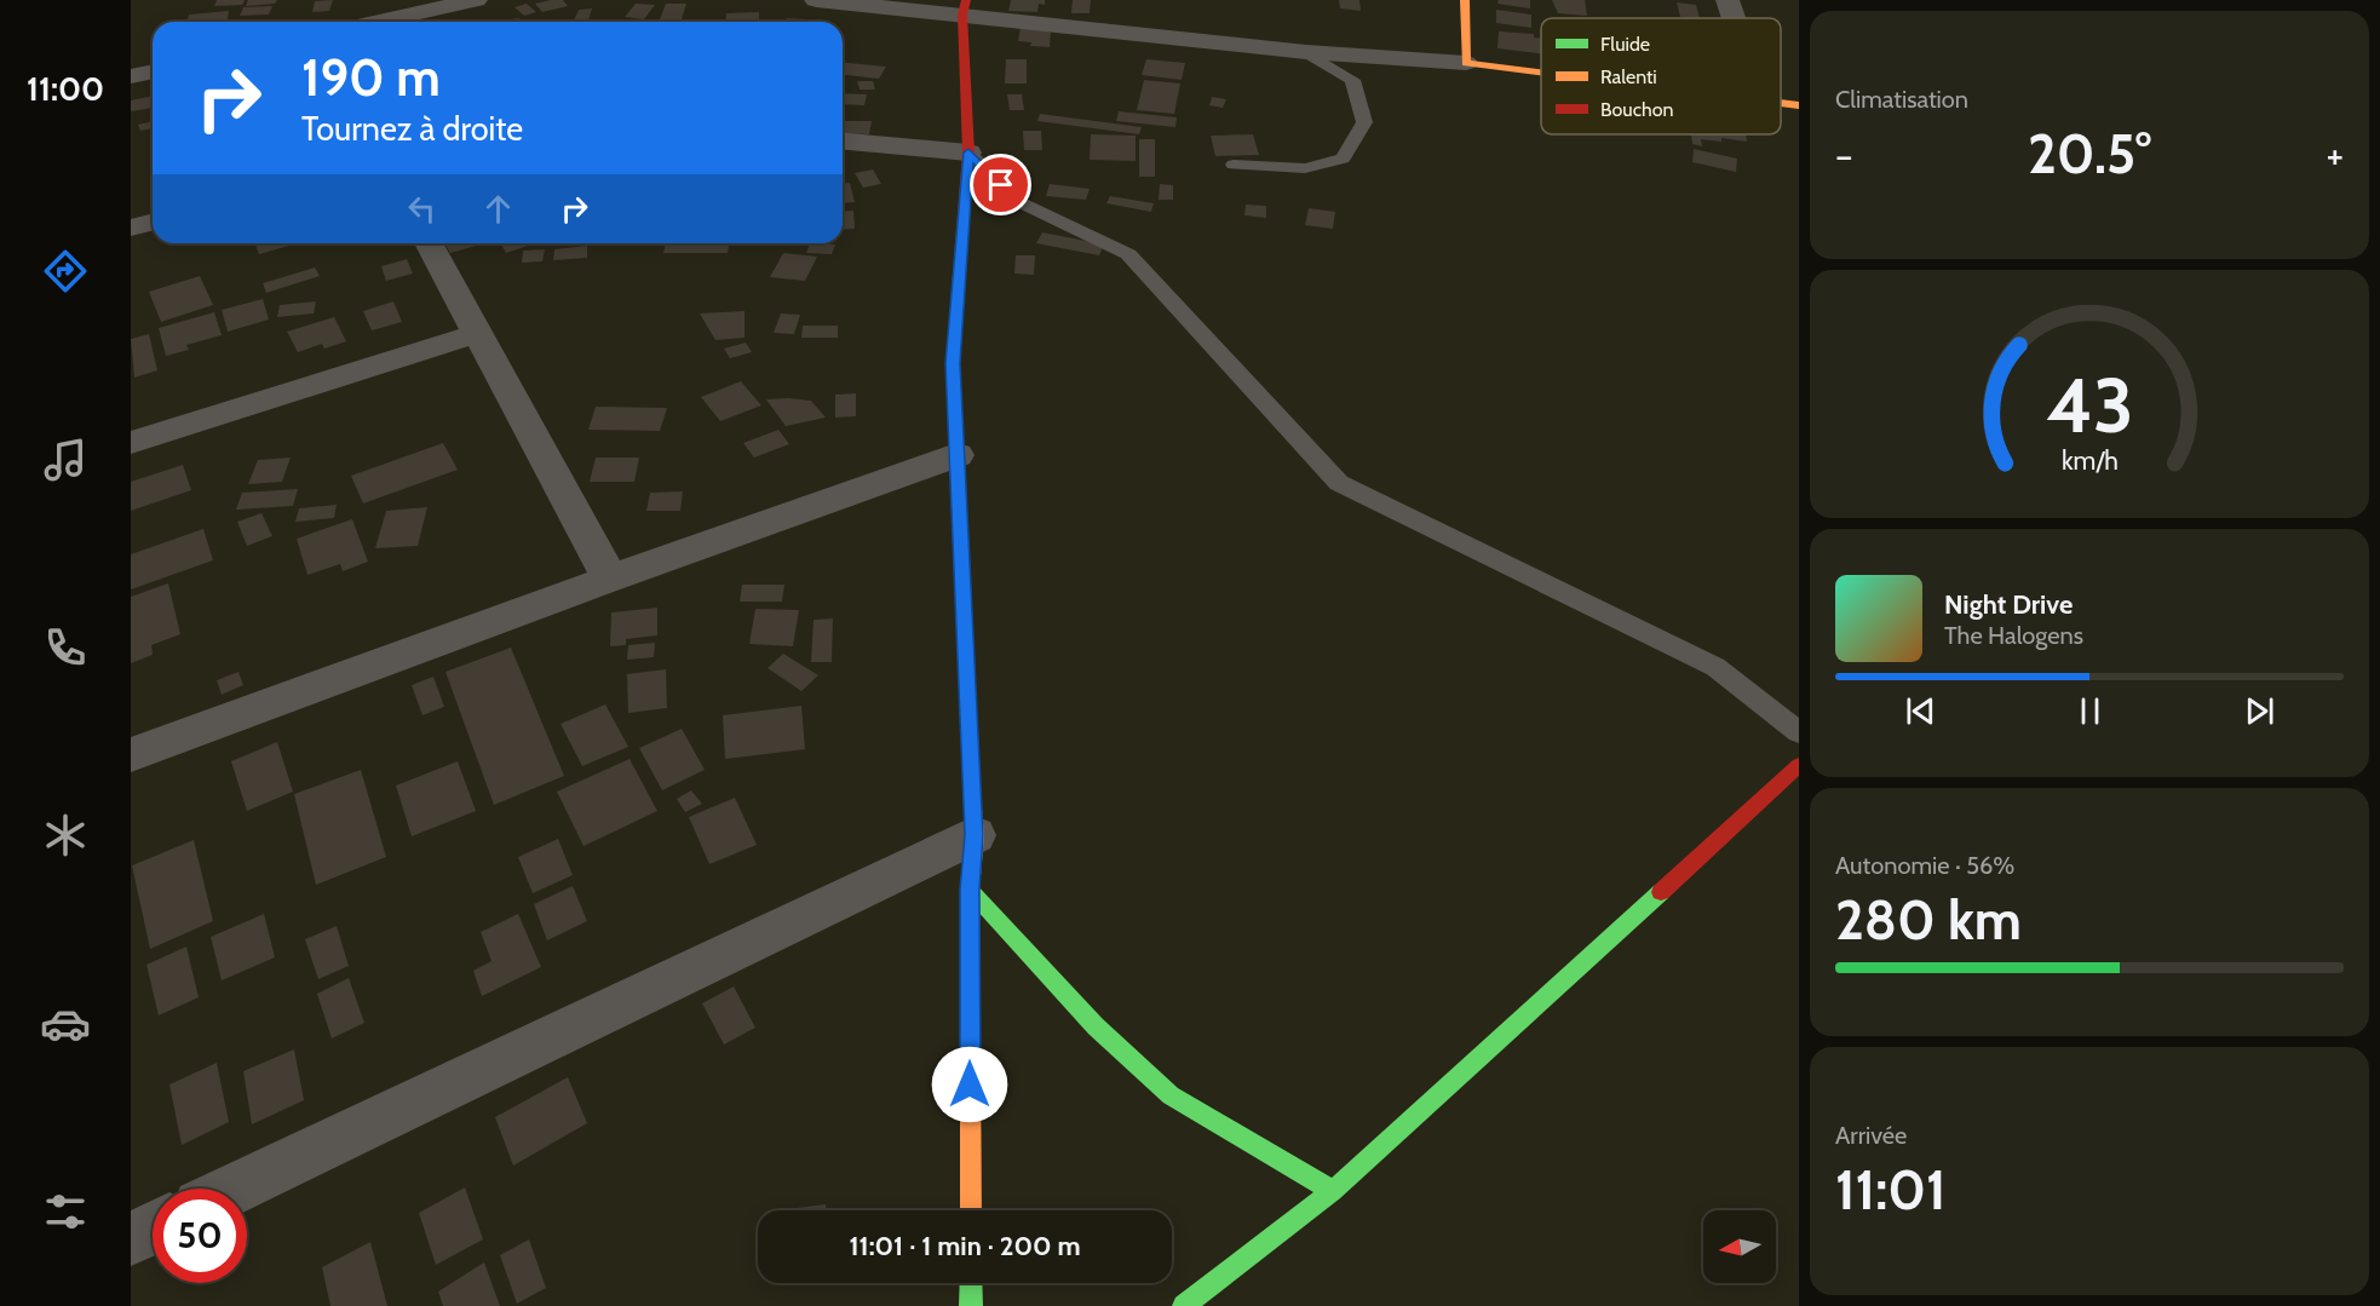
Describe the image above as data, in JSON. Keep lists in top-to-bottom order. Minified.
{"legend":["Fluide","Ralenti","Bouchon"],"north":"left","page":{"tabs":"11:00","tile":["Climatisation",["Autonomie · 56%","280 km"],["Arrivée","11:01"]],"turn":["190 m","Tournez à droite"],"heat":["−","20.5°","+"],"song":["Night Drive","The Halogens"],"limit":"50","trip":"11:01 · 1 min · 200 m","gauge":["43","km/h"]}}
